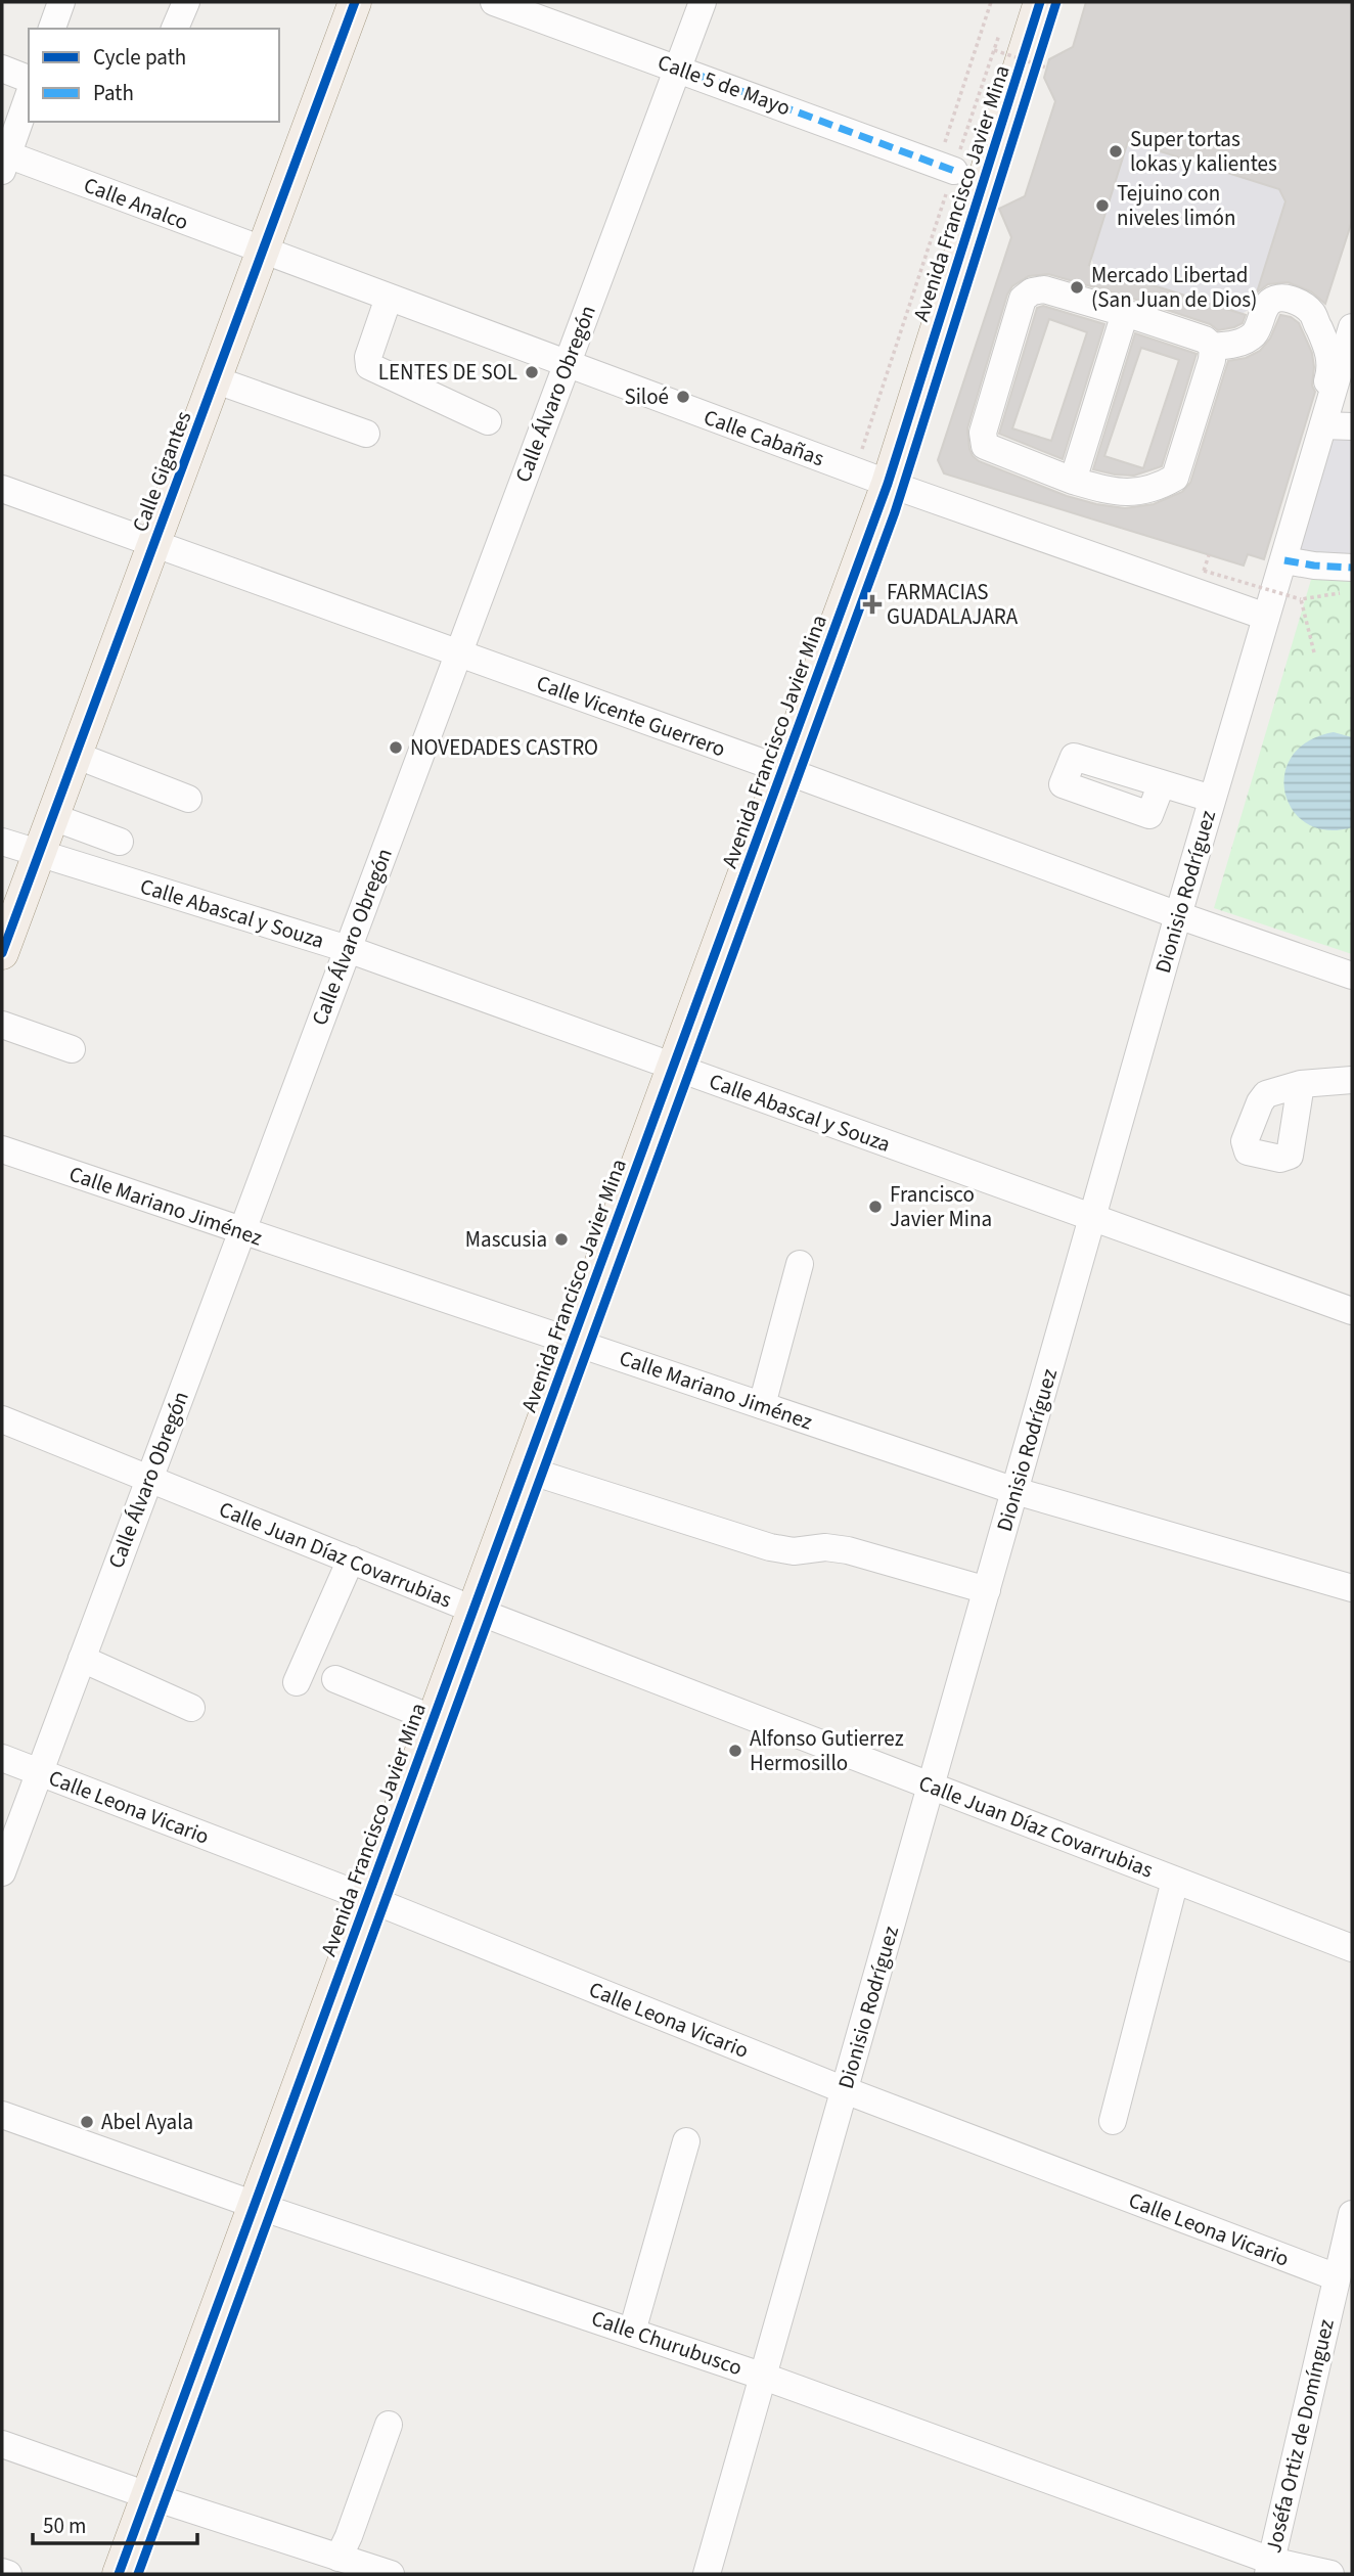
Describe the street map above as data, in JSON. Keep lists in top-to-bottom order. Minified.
{"streets":{"main road":["Avenida Francisco Javier Mina","Calle Gigantes"],"street":["Calle 5 de Mayo","Calle Analco","Calle Álvaro Obregón","Calle Cabañas","Calle Vicente Guerrero","Dionisio Rodríguez","Calle Abascal y Souza","Calle Mariano Jiménez","Calle Juan Díaz Covarrubias","Calle Leona Vicario","Calle Churubusco","Joséfa Ortiz de Domínguez"]},"crossings":[["Calle 5 de Mayo","Calle Álvaro Obregón"],["Avenida Francisco Javier Mina","Calle Cabañas"],["Avenida Francisco Javier Mina","Calle Vicente Guerrero"],["Avenida Francisco Javier Mina","Calle Abascal y Souza"],["Avenida Francisco Javier Mina","Calle Mariano Jiménez"],["Avenida Francisco Javier Mina","Calle Juan Díaz Covarrubias"],["Avenida Francisco Javier Mina","Calle Leona Vicario"],["Avenida Francisco Javier Mina","Calle Churubusco"],["Calle Analco","Calle Cabañas"],["Calle Analco","Calle Gigantes"],["Calle Álvaro Obregón","Calle Cabañas"],["Calle Álvaro Obregón","Calle Vicente Guerrero"],["Calle Álvaro Obregón","Calle Abascal y Souza"],["Calle Álvaro Obregón","Calle Mariano Jiménez"],["Calle Álvaro Obregón","Calle Juan Díaz Covarrubias"],["Calle Álvaro Obregón","Calle Leona Vicario"],["Calle Cabañas","Calle Gigantes"],["Calle Cabañas","Dionisio Rodríguez"],["Calle Gigantes","Calle Vicente Guerrero"],["Calle Gigantes","Calle Abascal y Souza"],["Calle Vicente Guerrero","Dionisio Rodríguez"],["Dionisio Rodríguez","Calle Abascal y Souza"],["Dionisio Rodríguez","Calle Mariano Jiménez"],["Dionisio Rodríguez","Calle Juan Díaz Covarrubias"],["Dionisio Rodríguez","Calle Leona Vicario"],["Dionisio Rodríguez","Calle Churubusco"],["Calle Leona Vicario","Joséfa Ortiz de Domínguez"],["Calle Churubusco","Joséfa Ortiz de Domínguez"]],"places":{"other":["Super tortas lokas y kalientes","Tejuino con niveles limón","Mercado Libertad (San Juan de Dios)","LENTES DE SOL","Siloé","NOVEDADES CASTRO","Francisco Javier Mina","Mascusia","Alfonso Gutierrez Hermosillo","Abel Ayala"],"health":["FARMACIAS GUADALAJARA"]},"legend":["Cycle path","Path"],"scale_bar":"50 m"}
